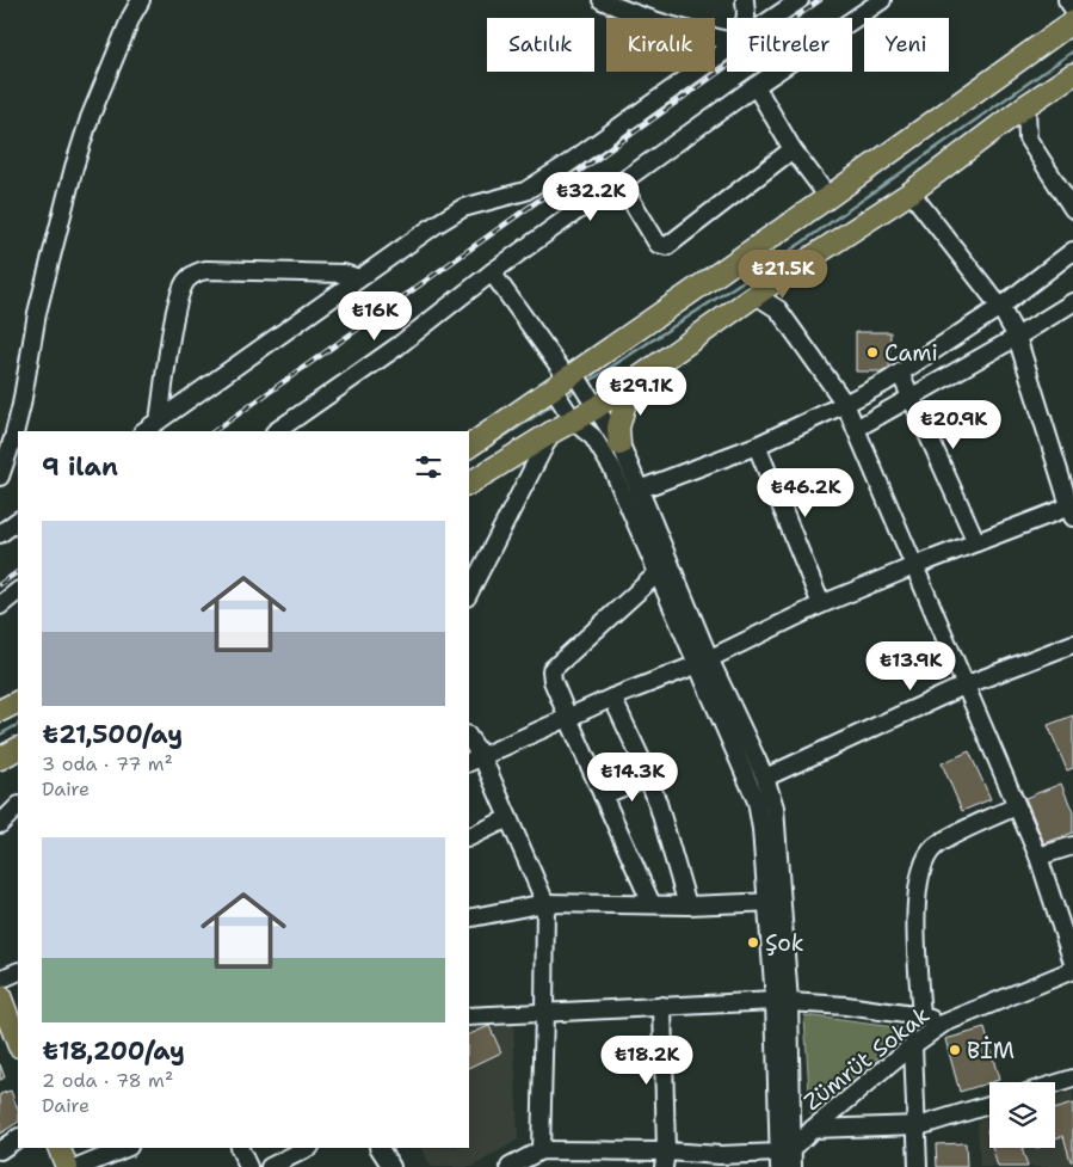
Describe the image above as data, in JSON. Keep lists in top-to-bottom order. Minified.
{"streets":{"street":["Zümrüt Sokak"]},"places":["Cami","Şok","BİM"],"page":{"chip":["Satılık","Kiralık","Filtreler","Yeni"],"price":["₺32.2K","₺21.5K","₺16K","₺29.1K","₺20.9K","₺46.2K","₺13.9K","₺14.3K","₺18.2K"],"heading":"9 ilan","list":[{"name":"₺21,500/ay","note":"3 oda · 77 m² · Daire"},{"name":"₺18,200/ay","note":"2 oda · 78 m² · Daire"}]}}
